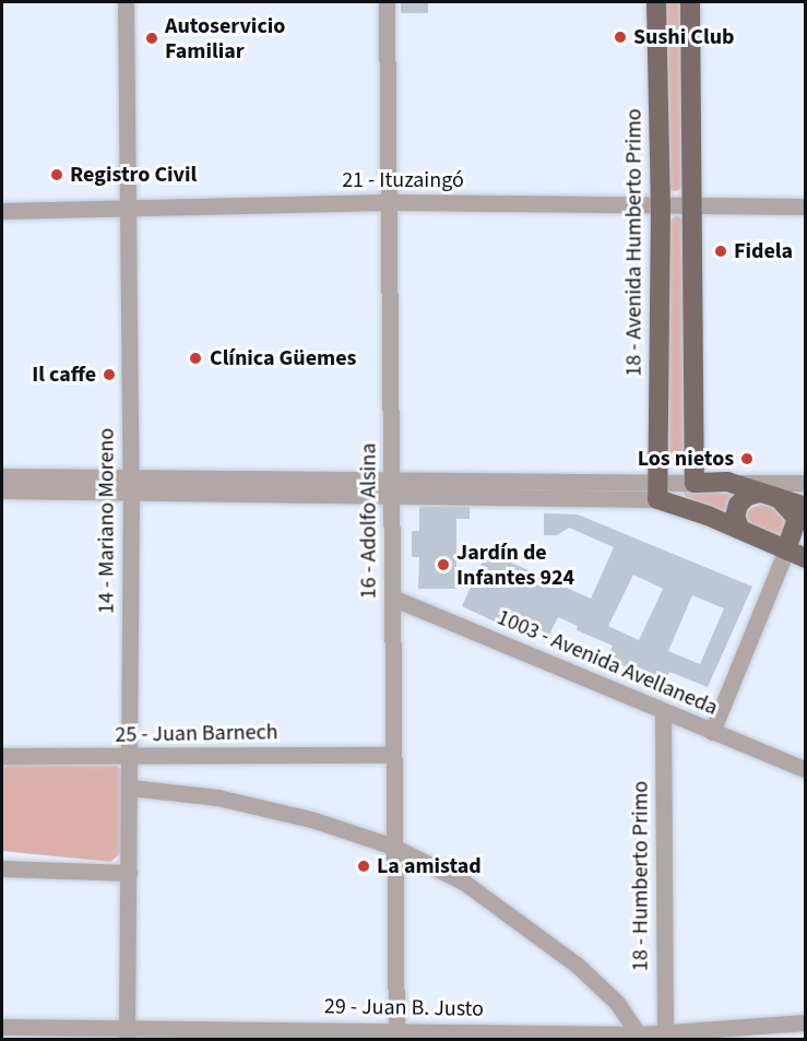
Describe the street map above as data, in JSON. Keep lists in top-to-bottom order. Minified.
{"streets":{"main road":["18 - Avenida Humberto Primo"],"street":["21 - Ituzaingó","14 - Mariano Moreno","16 - Adolfo Alsina","1003 - Avenida Avellaneda","25 - Juan Barnech","18 - Humberto Primo","29 - Juan B. Justo"]},"crossings":[["21 - Ituzaingó","18 - Avenida Humberto Primo"],["21 - Ituzaingó","14 - Mariano Moreno"],["21 - Ituzaingó","16 - Adolfo Alsina"],["14 - Mariano Moreno","25 - Juan Barnech"],["14 - Mariano Moreno","29 - Juan B. Justo"],["16 - Adolfo Alsina","1003 - Avenida Avellaneda"],["16 - Adolfo Alsina","25 - Juan Barnech"],["16 - Adolfo Alsina","29 - Juan B. Justo"],["1003 - Avenida Avellaneda","18 - Humberto Primo"],["18 - Humberto Primo","29 - Juan B. Justo"]],"places":["Sushi Club","Autoservicio Familiar","Registro Civil","Fidela","Clínica Güemes","Il caffe","Los nietos","Jardín de Infantes 924","La amistad"]}
